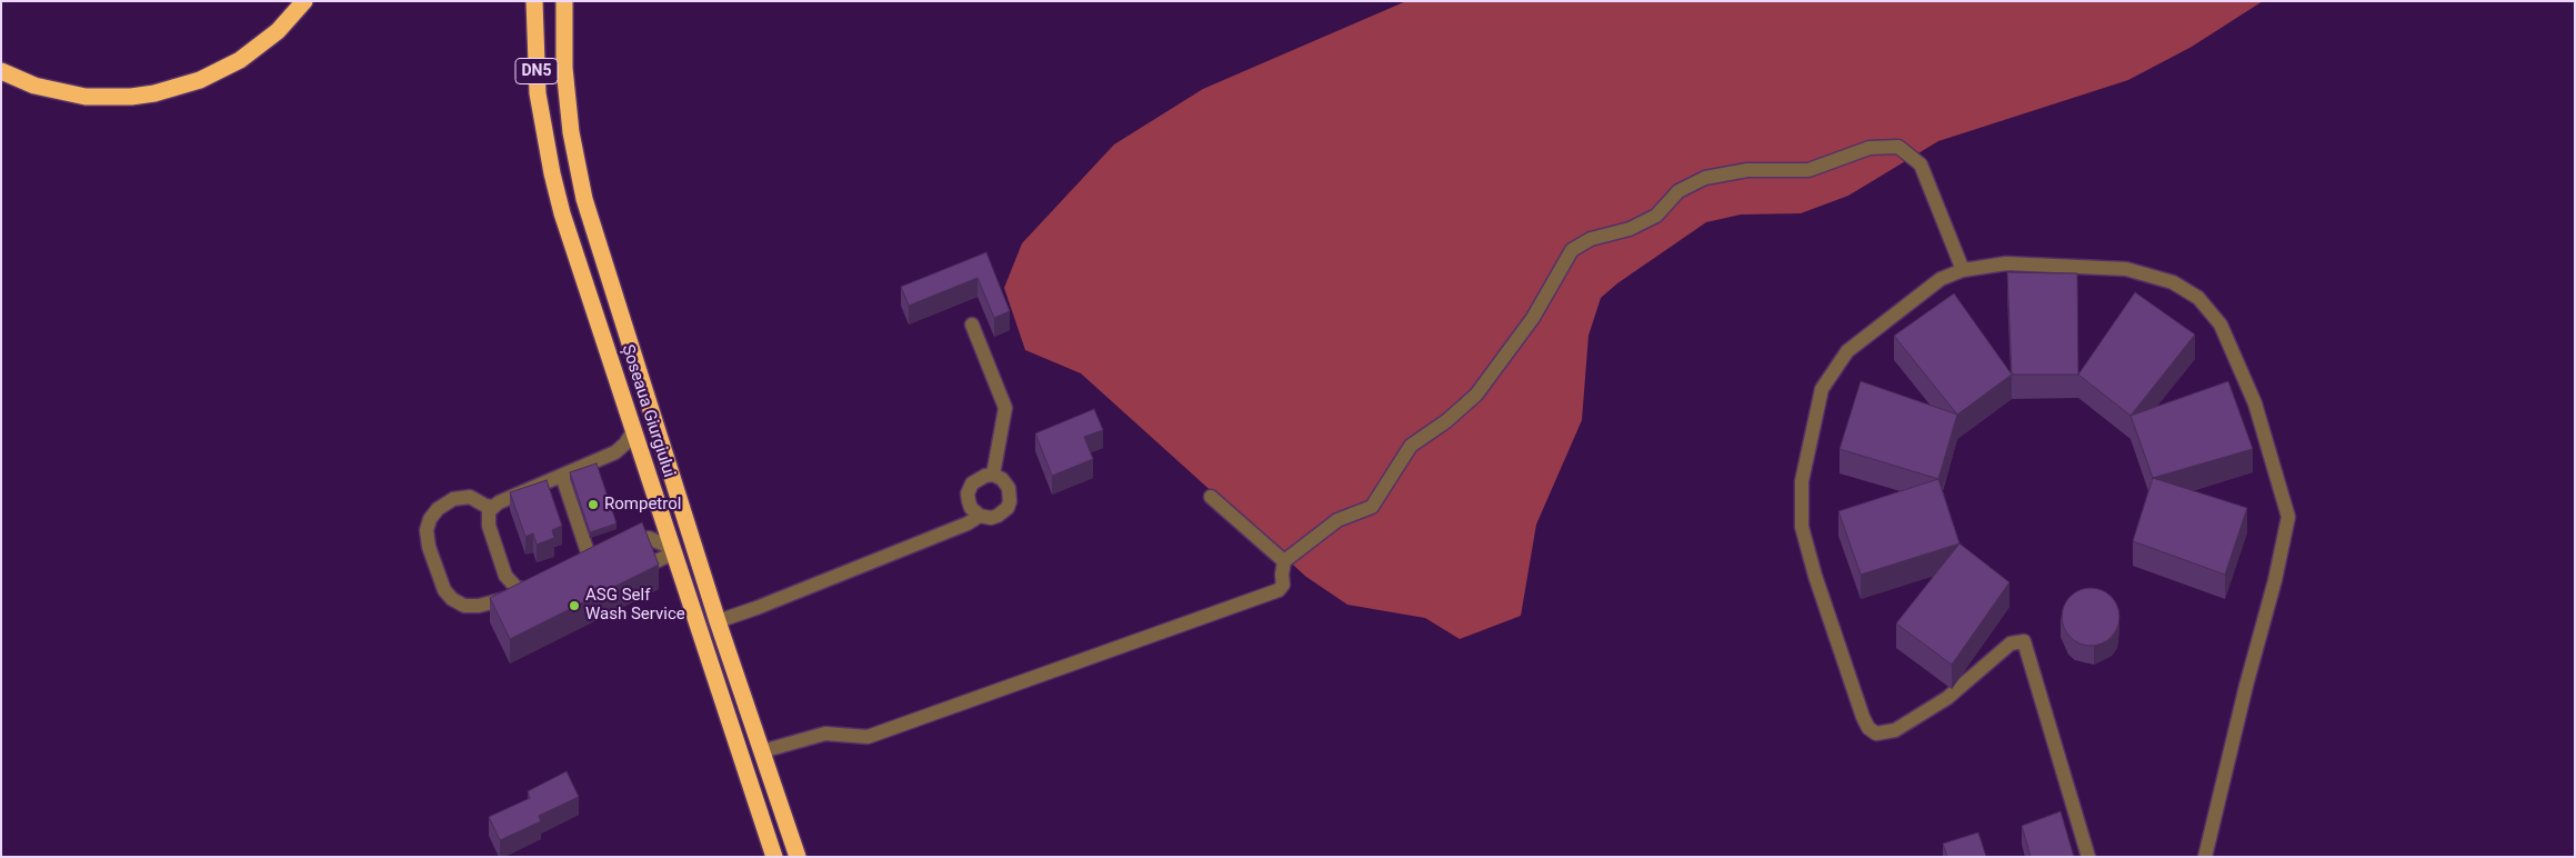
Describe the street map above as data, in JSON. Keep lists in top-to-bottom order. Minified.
{"streets":{"highway":["DN5","Șoseaua Giurgiului"]},"places":["Rompetrol","ASG Self Wash Service"]}
